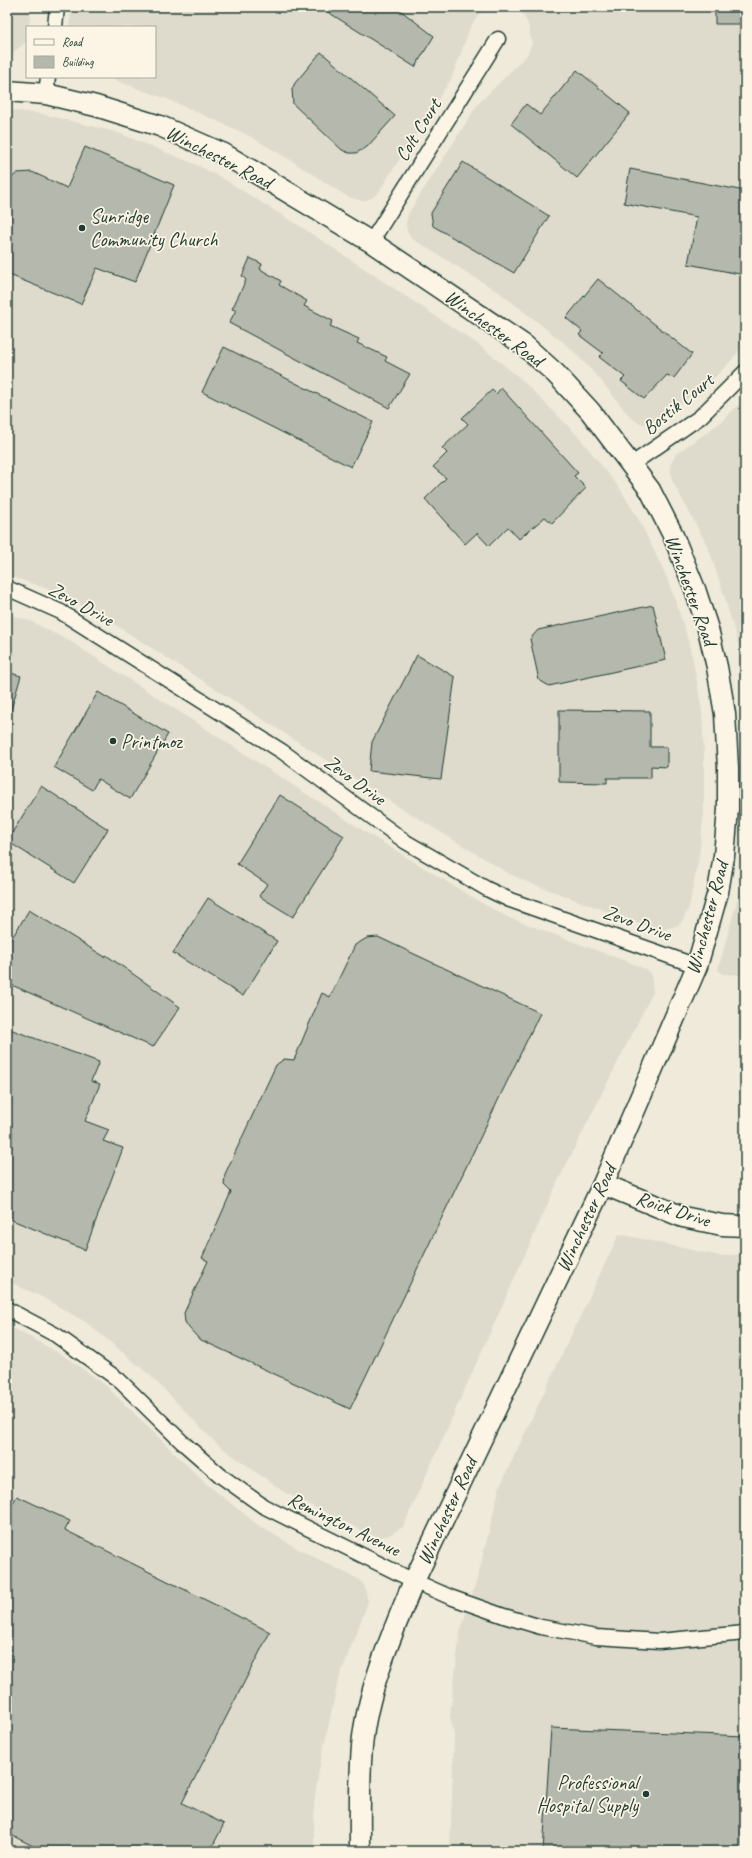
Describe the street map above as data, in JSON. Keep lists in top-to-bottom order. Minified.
{"streets":{"street":["Colt Court","Winchester Road","Bostik Court","Zevo Drive","Roick Drive","Remington Avenue"]},"crossings":[["Colt Court","Winchester Road"],["Winchester Road","Bostik Court"],["Winchester Road","Zevo Drive"],["Winchester Road","Roick Drive"],["Winchester Road","Remington Avenue"]],"places":["Sunridge Community Church","Printmoz","Professional Hospital Supply"],"legend":["Road","Building"]}
